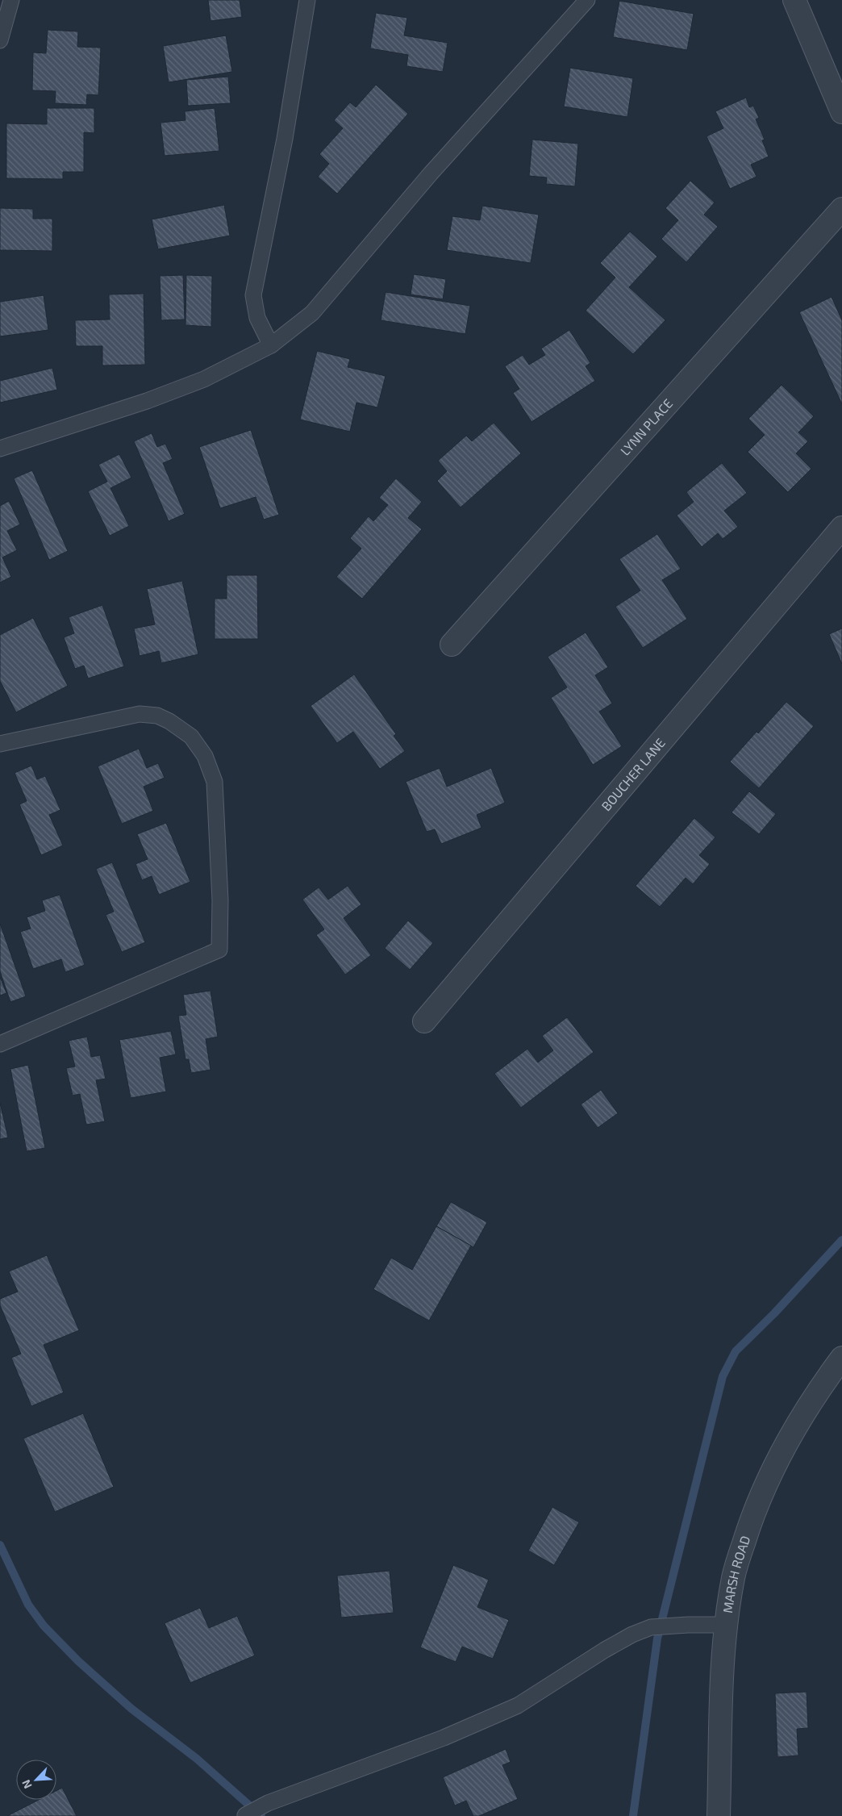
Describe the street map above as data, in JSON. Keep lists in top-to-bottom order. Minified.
{"streets":{"street":["LYNN PLACE","BOUCHER LANE","MARSH ROAD"]},"north":"bottom left"}
